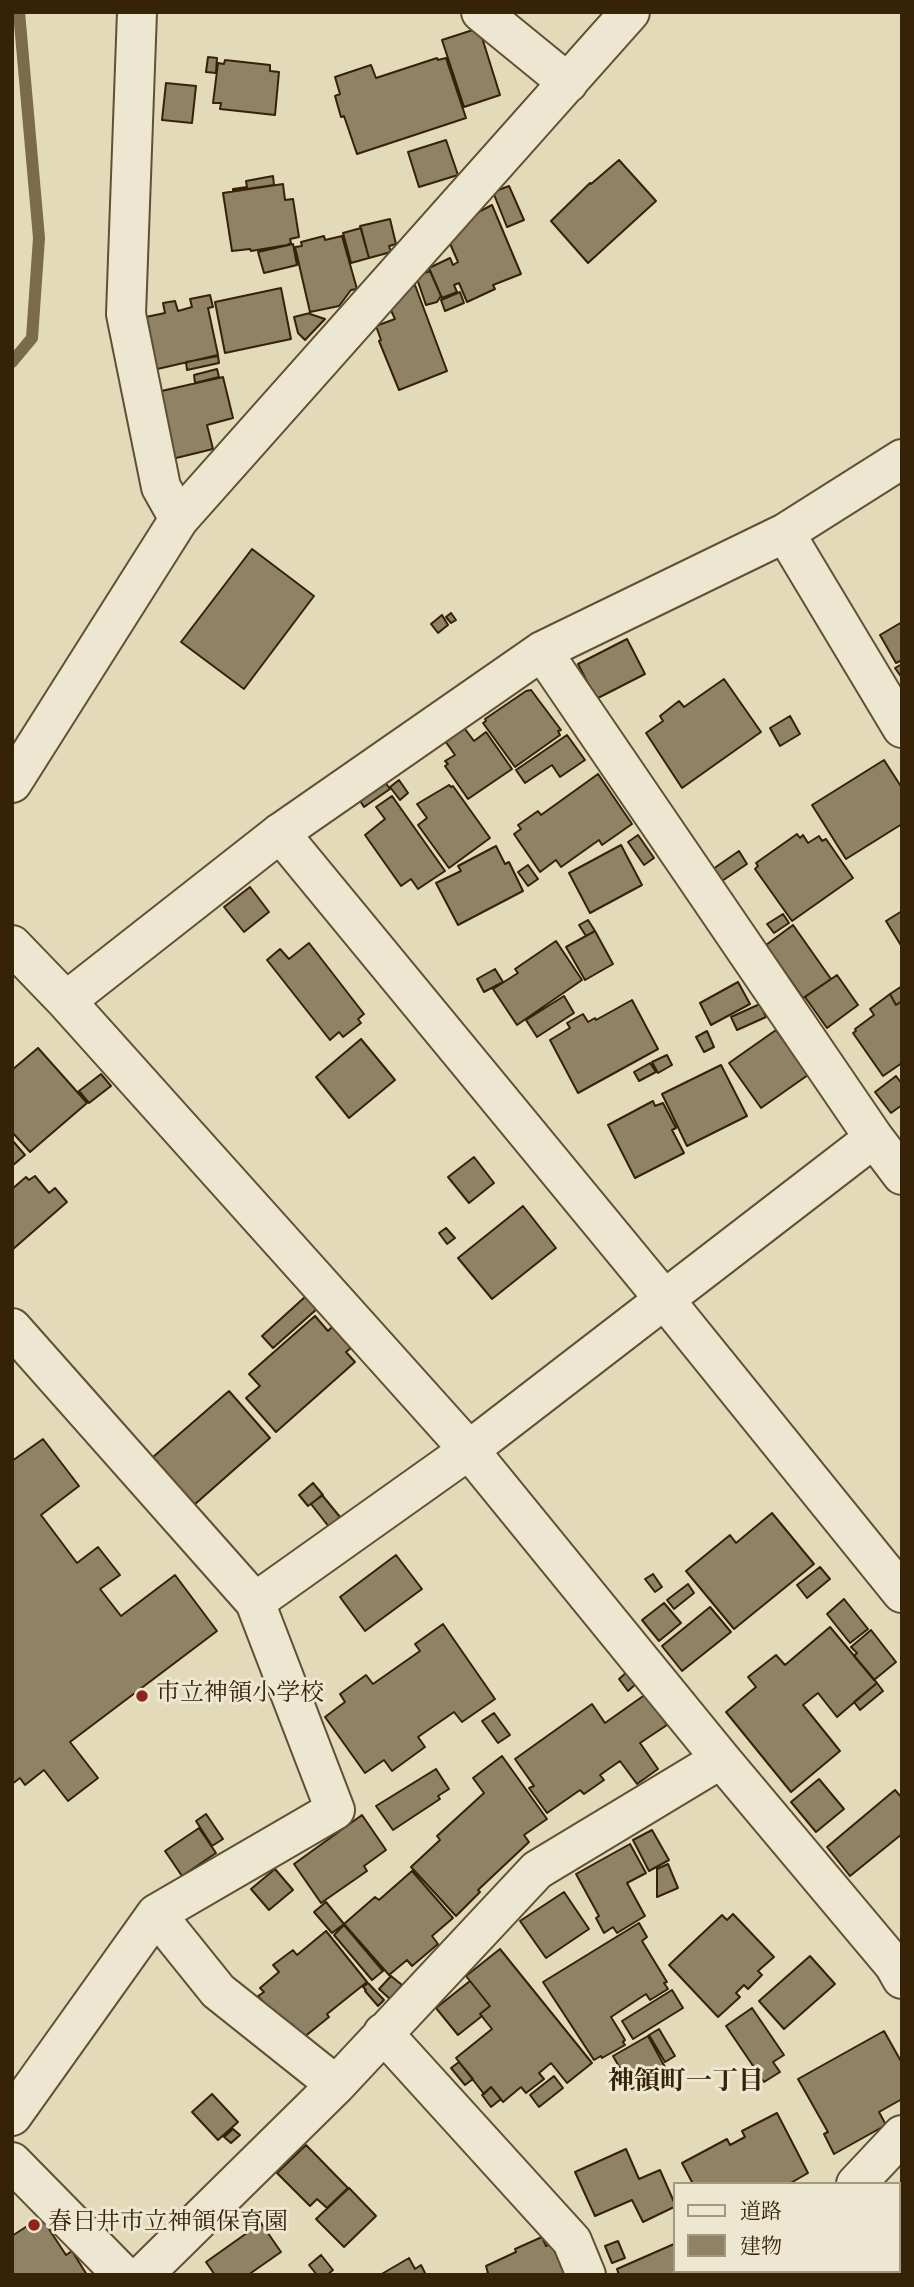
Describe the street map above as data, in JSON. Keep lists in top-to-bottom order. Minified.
{"districts":["神領町一丁目"],"places":["市立神領小学校","春日井市立神領保育園"],"legend":["道路","建物"]}
